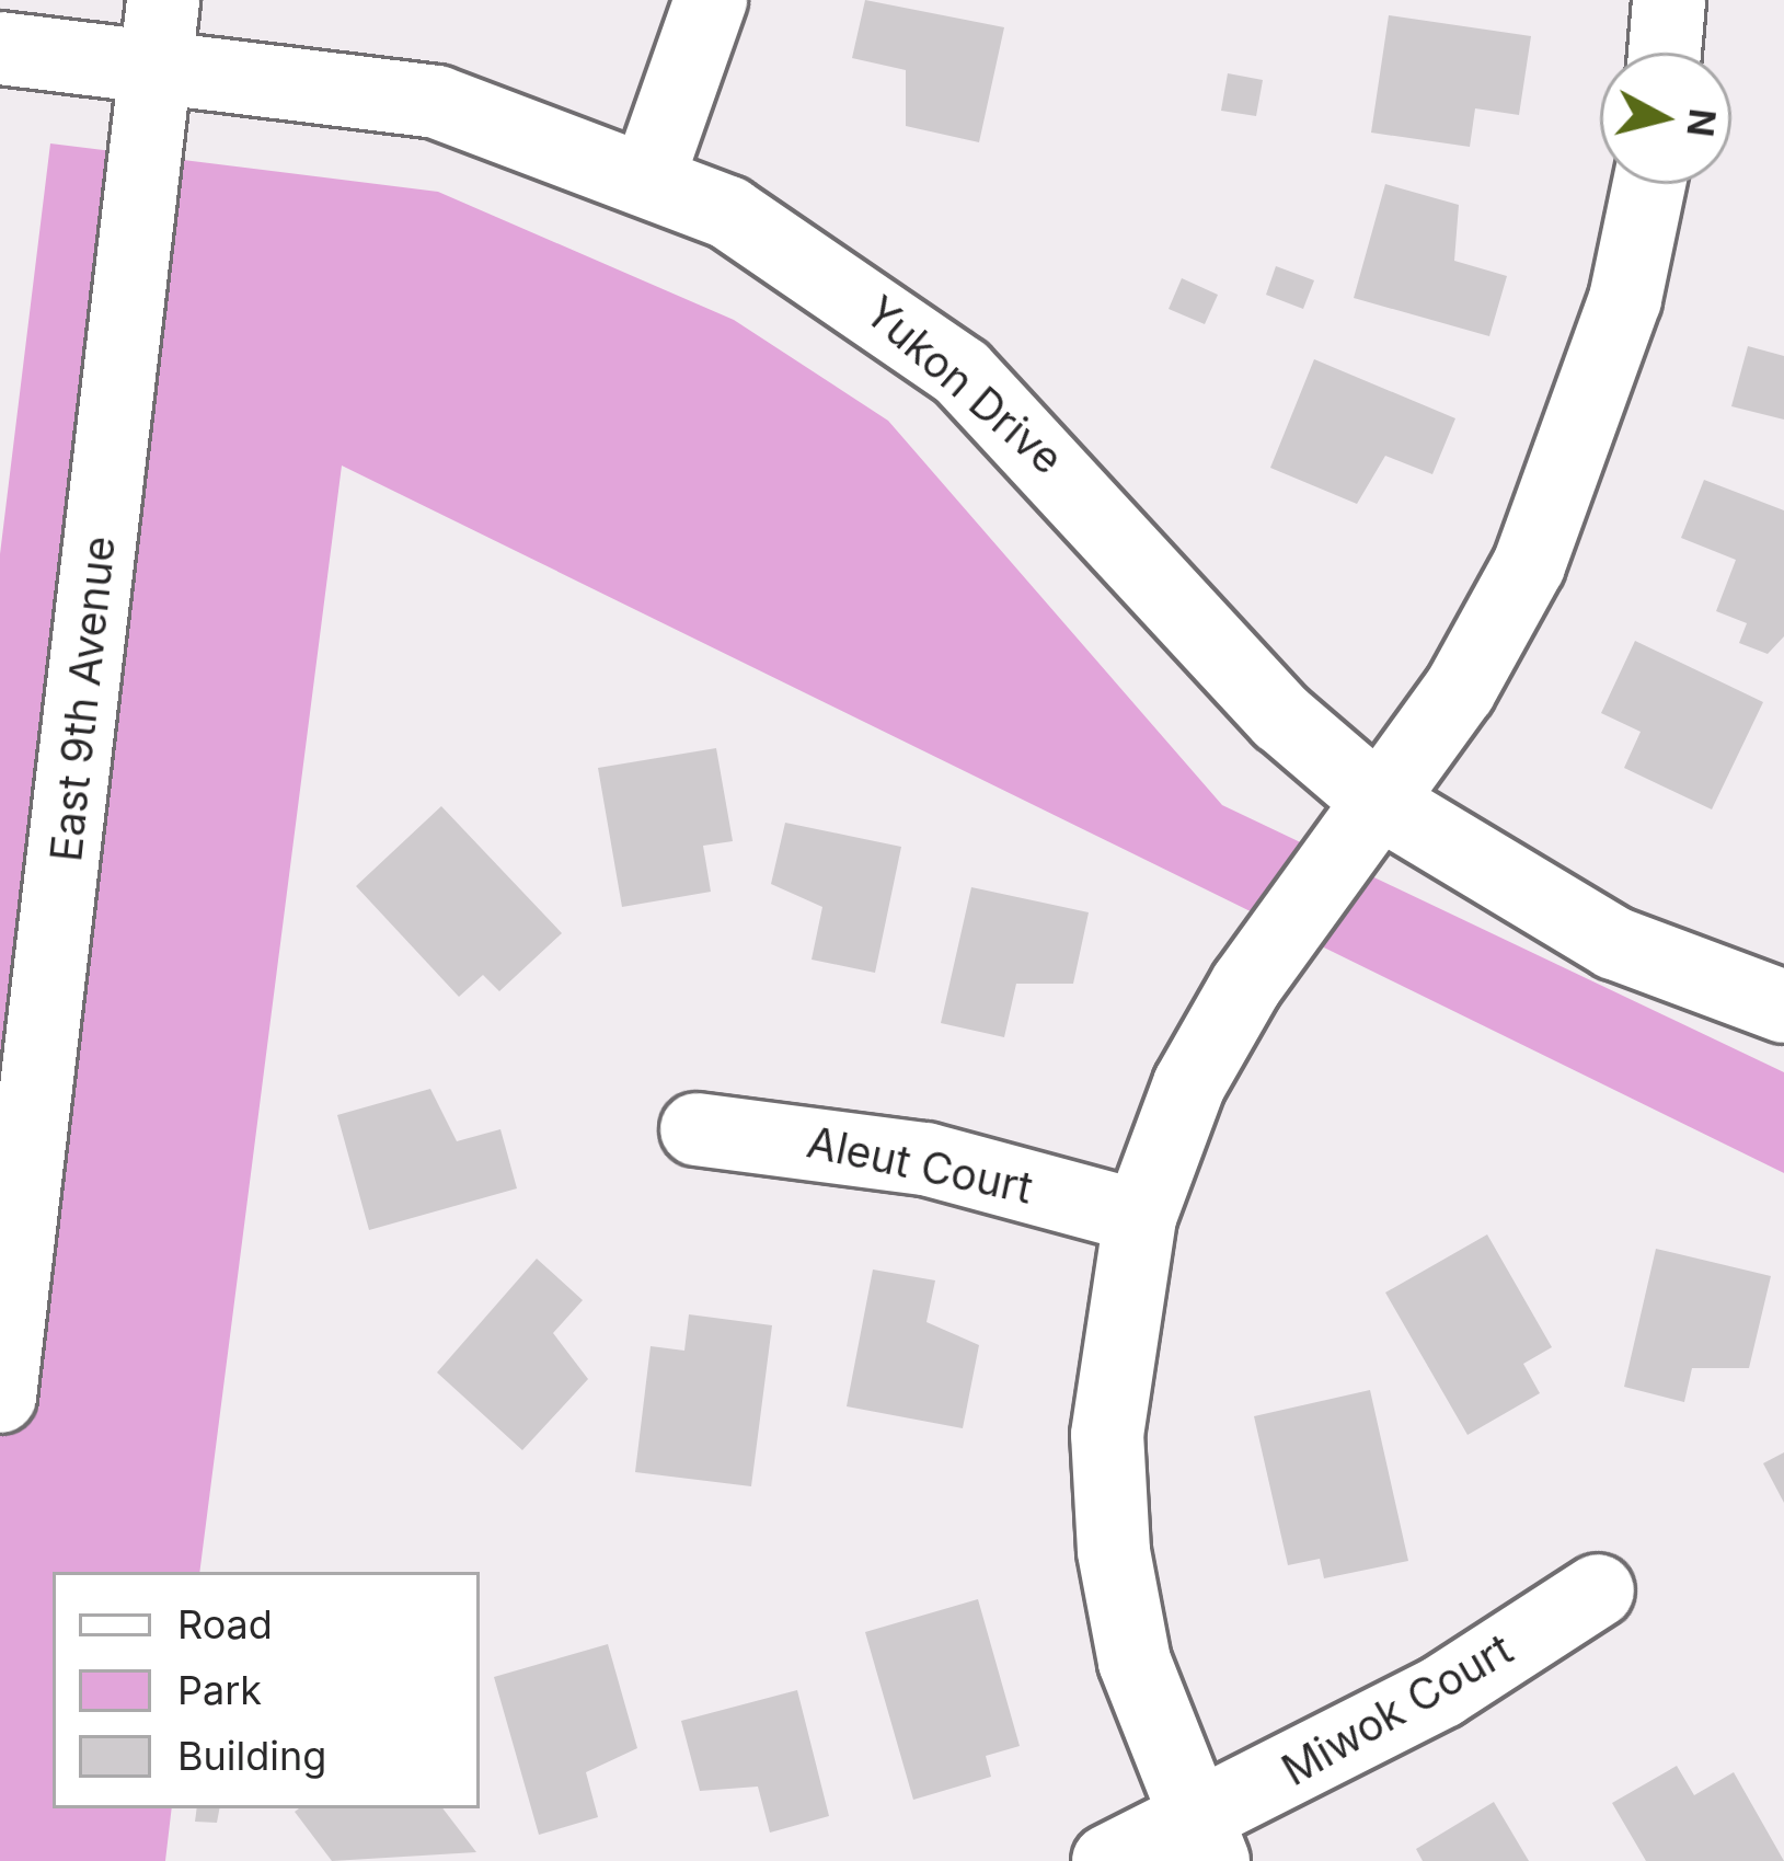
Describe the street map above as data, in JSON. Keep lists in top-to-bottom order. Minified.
{"streets":{"street":["Yukon Drive","East 9th Avenue","Aleut Court","Miwok Court"]},"crossings":[["Yukon Drive","East 9th Avenue"]],"legend":["Road","Park","Building"],"north":"right"}
